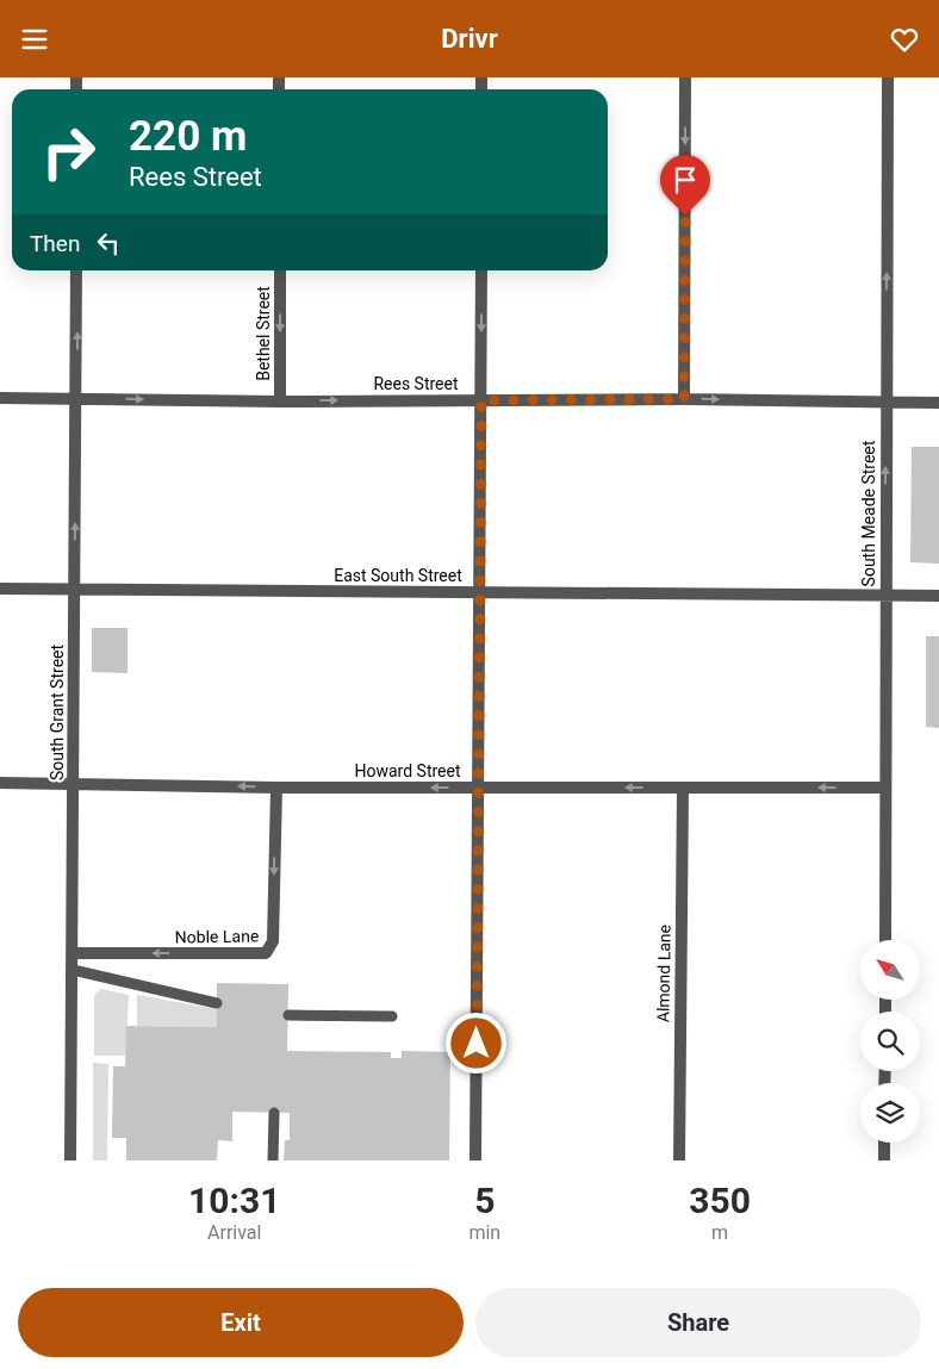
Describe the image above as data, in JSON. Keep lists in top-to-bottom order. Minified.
{"streets":{"street":["Bethel Street","Rees Street","South Meade Street","East South Street","South Grant Street","Howard Street","Noble Lane","Almond Lane"]},"crossings":[["Bethel Street","Rees Street"],["Rees Street","South Meade Street"],["Rees Street","South Grant Street"],["South Meade Street","East South Street"],["South Meade Street","Howard Street"],["East South Street","South Grant Street"],["South Grant Street","Howard Street"],["South Grant Street","Noble Lane"],["Howard Street","Noble Lane"],["Howard Street","Almond Lane"]],"one_way":["Bethel Street","Rees Street","South Meade Street","South Grant Street","Howard Street"],"north":"top left","page":{"header":"Drivr","turn":["220 m","Rees Street"],"then":"Then","eta":["10:31","Arrival","5","min","350","m"],"buttons":["Exit","Share"]}}
